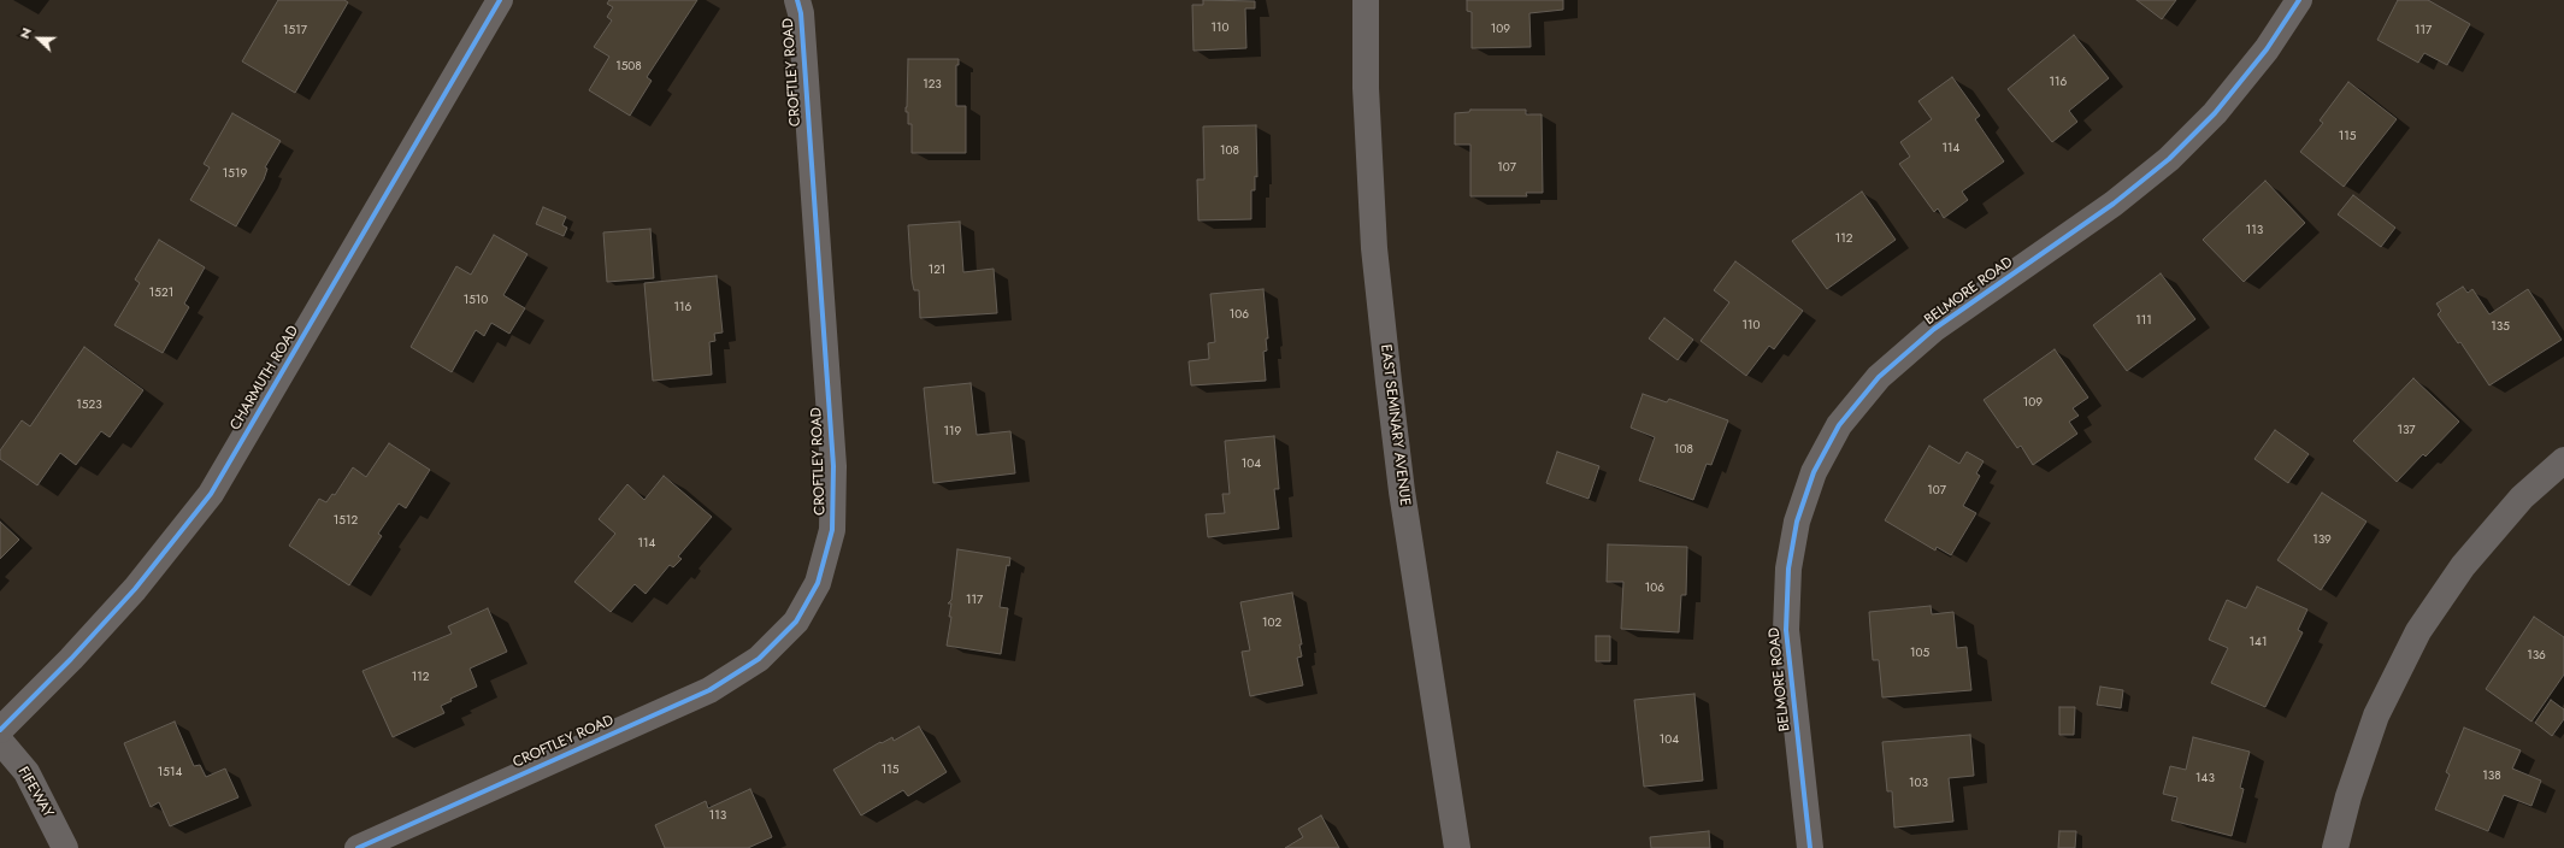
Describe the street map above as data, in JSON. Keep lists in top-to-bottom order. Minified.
{"streets":{"street":["CROFTLEY ROAD","BELMORE ROAD","CHARMUTH ROAD","EAST SEMINARY AVENUE","FIFEWAY"]},"house_numbers":["110","109","1517","117","1508","116","123","115","114","108","107","1519","113","112","121","1521","1510","116","106","111","110","135","109","1523","137","119","108","104","107","1512","139","114","106","117","102","141","105","136","112","104","115","1514","138","143","103","113"],"north":"left"}
